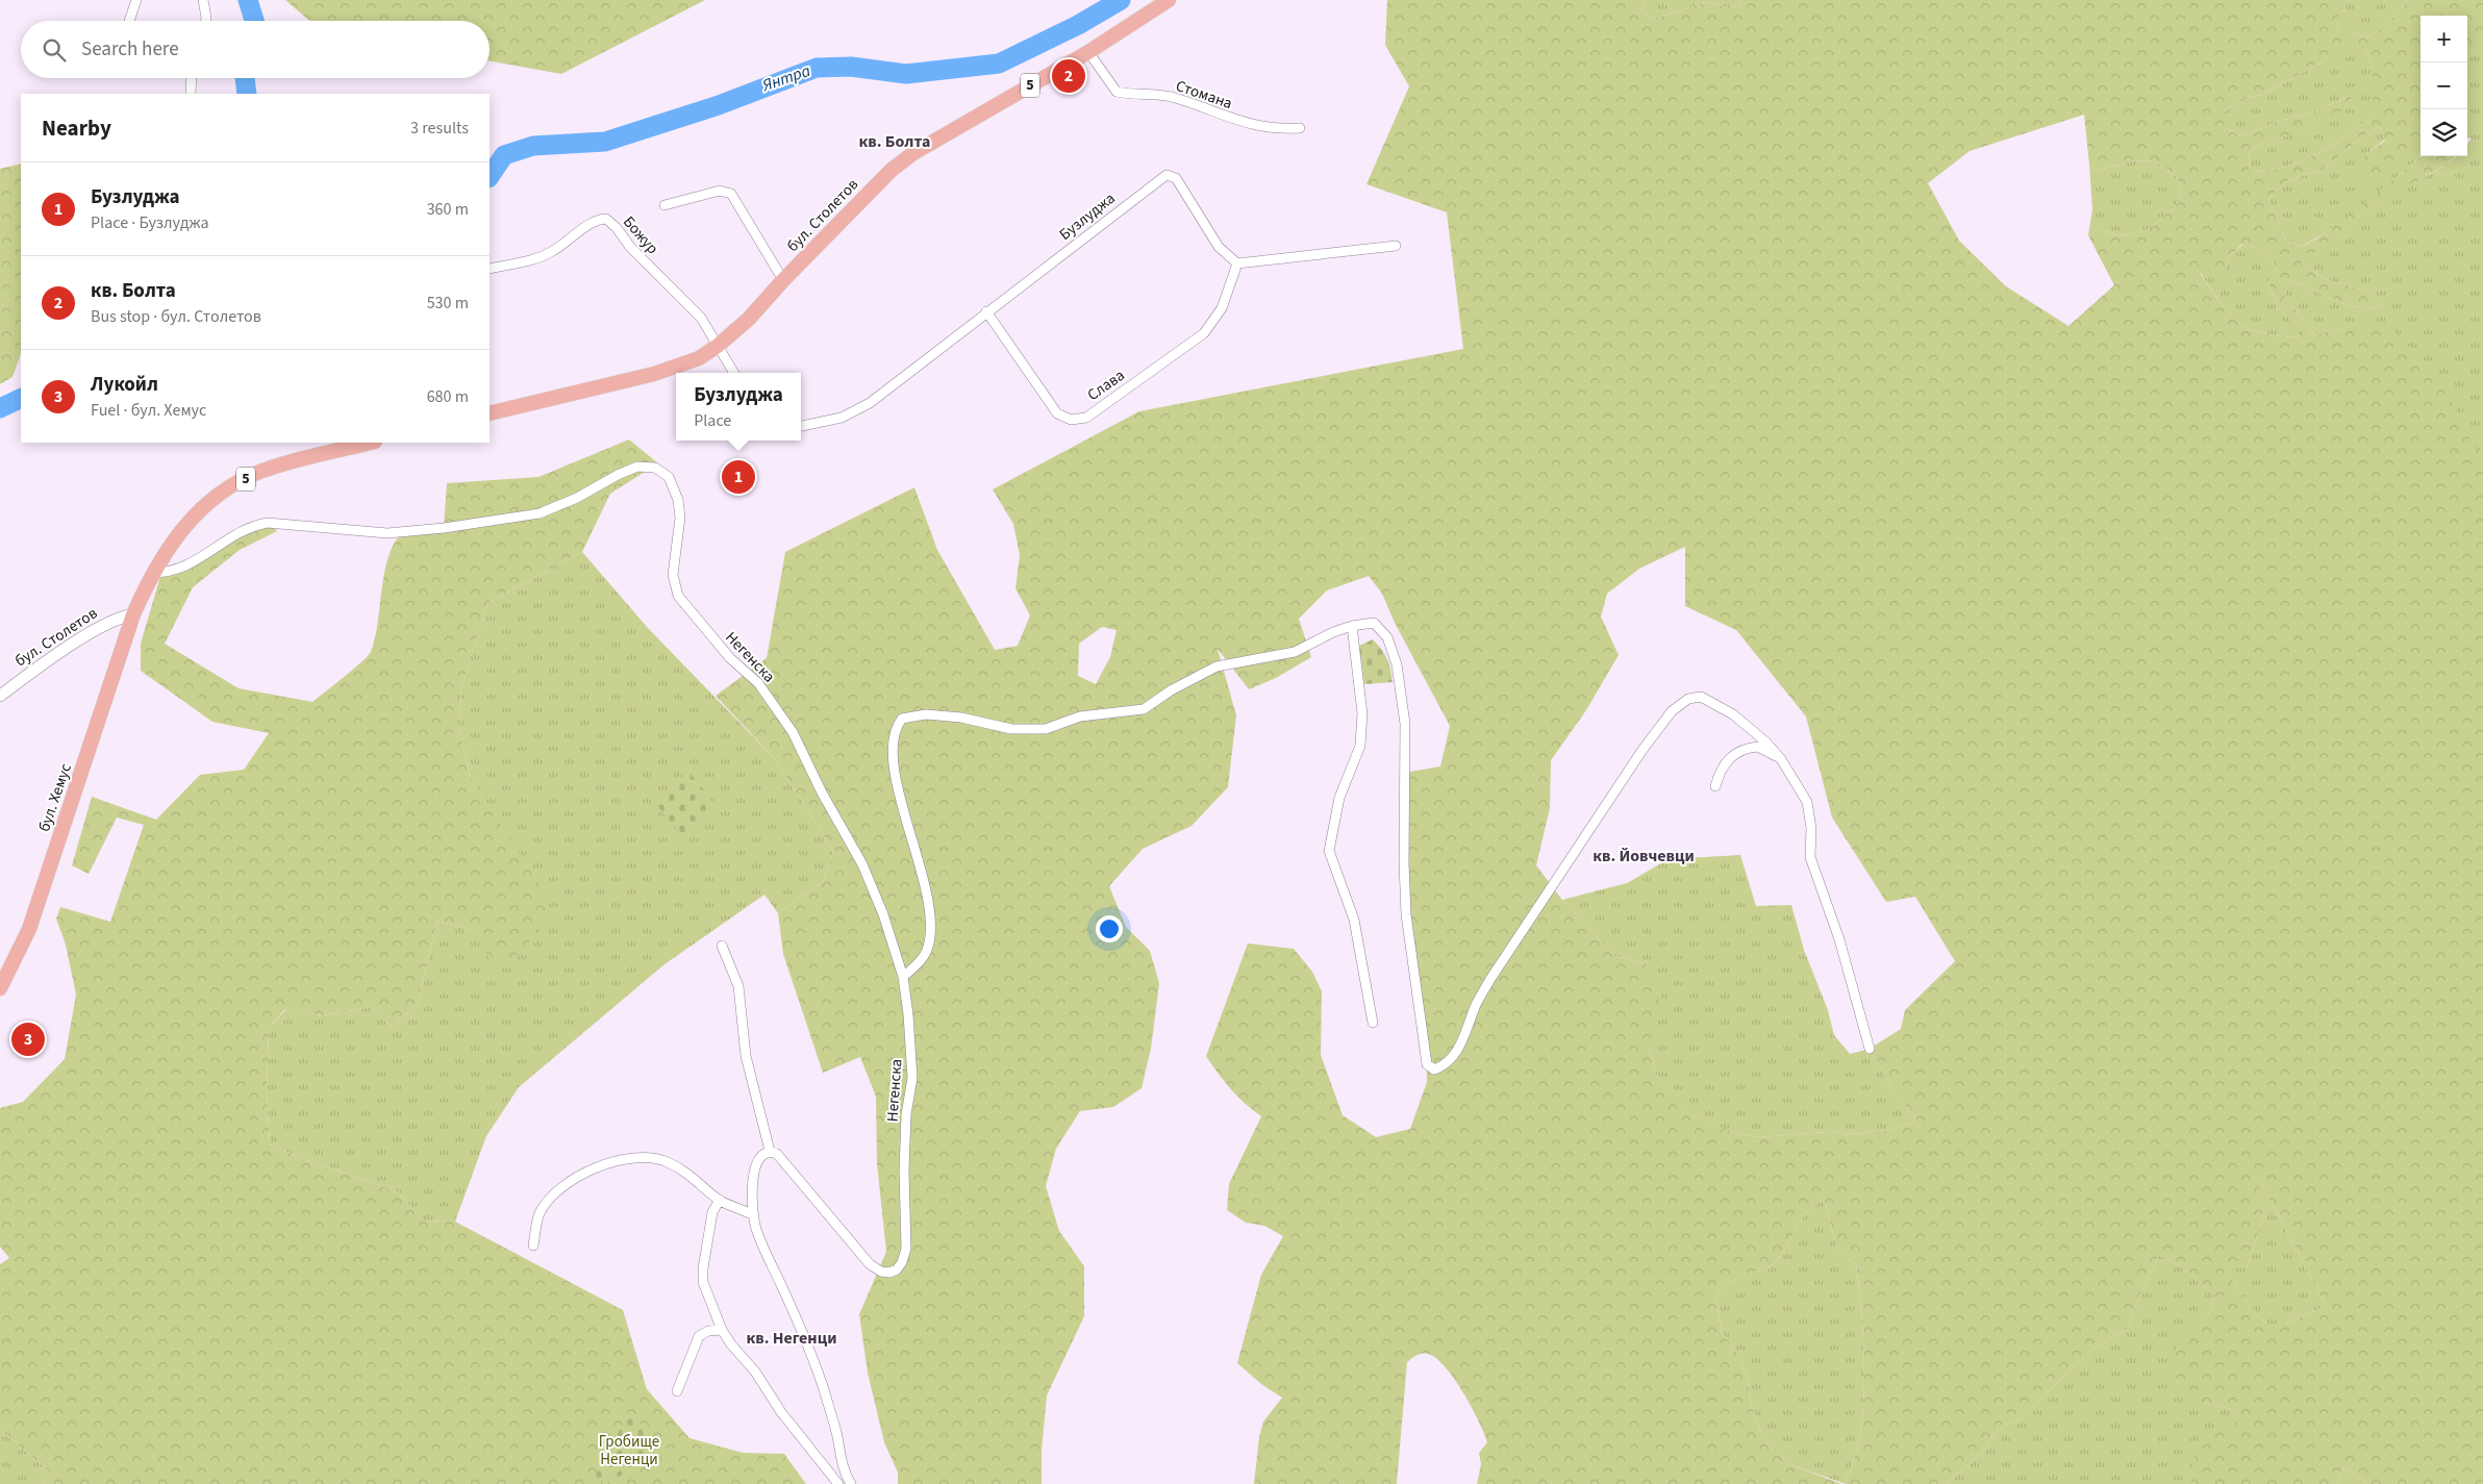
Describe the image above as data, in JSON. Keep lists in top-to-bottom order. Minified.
{"streets":{"main road":["5","бул. Столетов","бул. Хемус"],"street":["Стомана","Бузлуджа","Божур","Слава","Негенска"]},"crossings":[["5","бул. Столетов"],["5","Негенска"],["5","бул. Хемус"],["Стомана","бул. Столетов"],["бул. Столетов","Божур"],["бул. Столетов","бул. Хемус"],["Бузлуджа","Слава"]],"districts":["кв. Болта","кв. Йовчевци","кв. Негенци"],"water":["Янтра"],"parks":["Гробище Негенци"],"page":{"map_buttons":["+","−"],"search":"Search here","pins":["2","1","3"],"heading":["Nearby","3 results"],"list":[{"mark":"1","name":"Бузлуджа","note":"Place · Бузлуджа","value":"360 m"},{"mark":"2","name":"кв. Болта","note":"Bus stop · бул. Столетов","value":"530 m"},{"mark":"3","name":"Лукойл","note":"Fuel · бул. Хемус","value":"680 m"}],"popup":["Бузлуджа","Place"]}}
